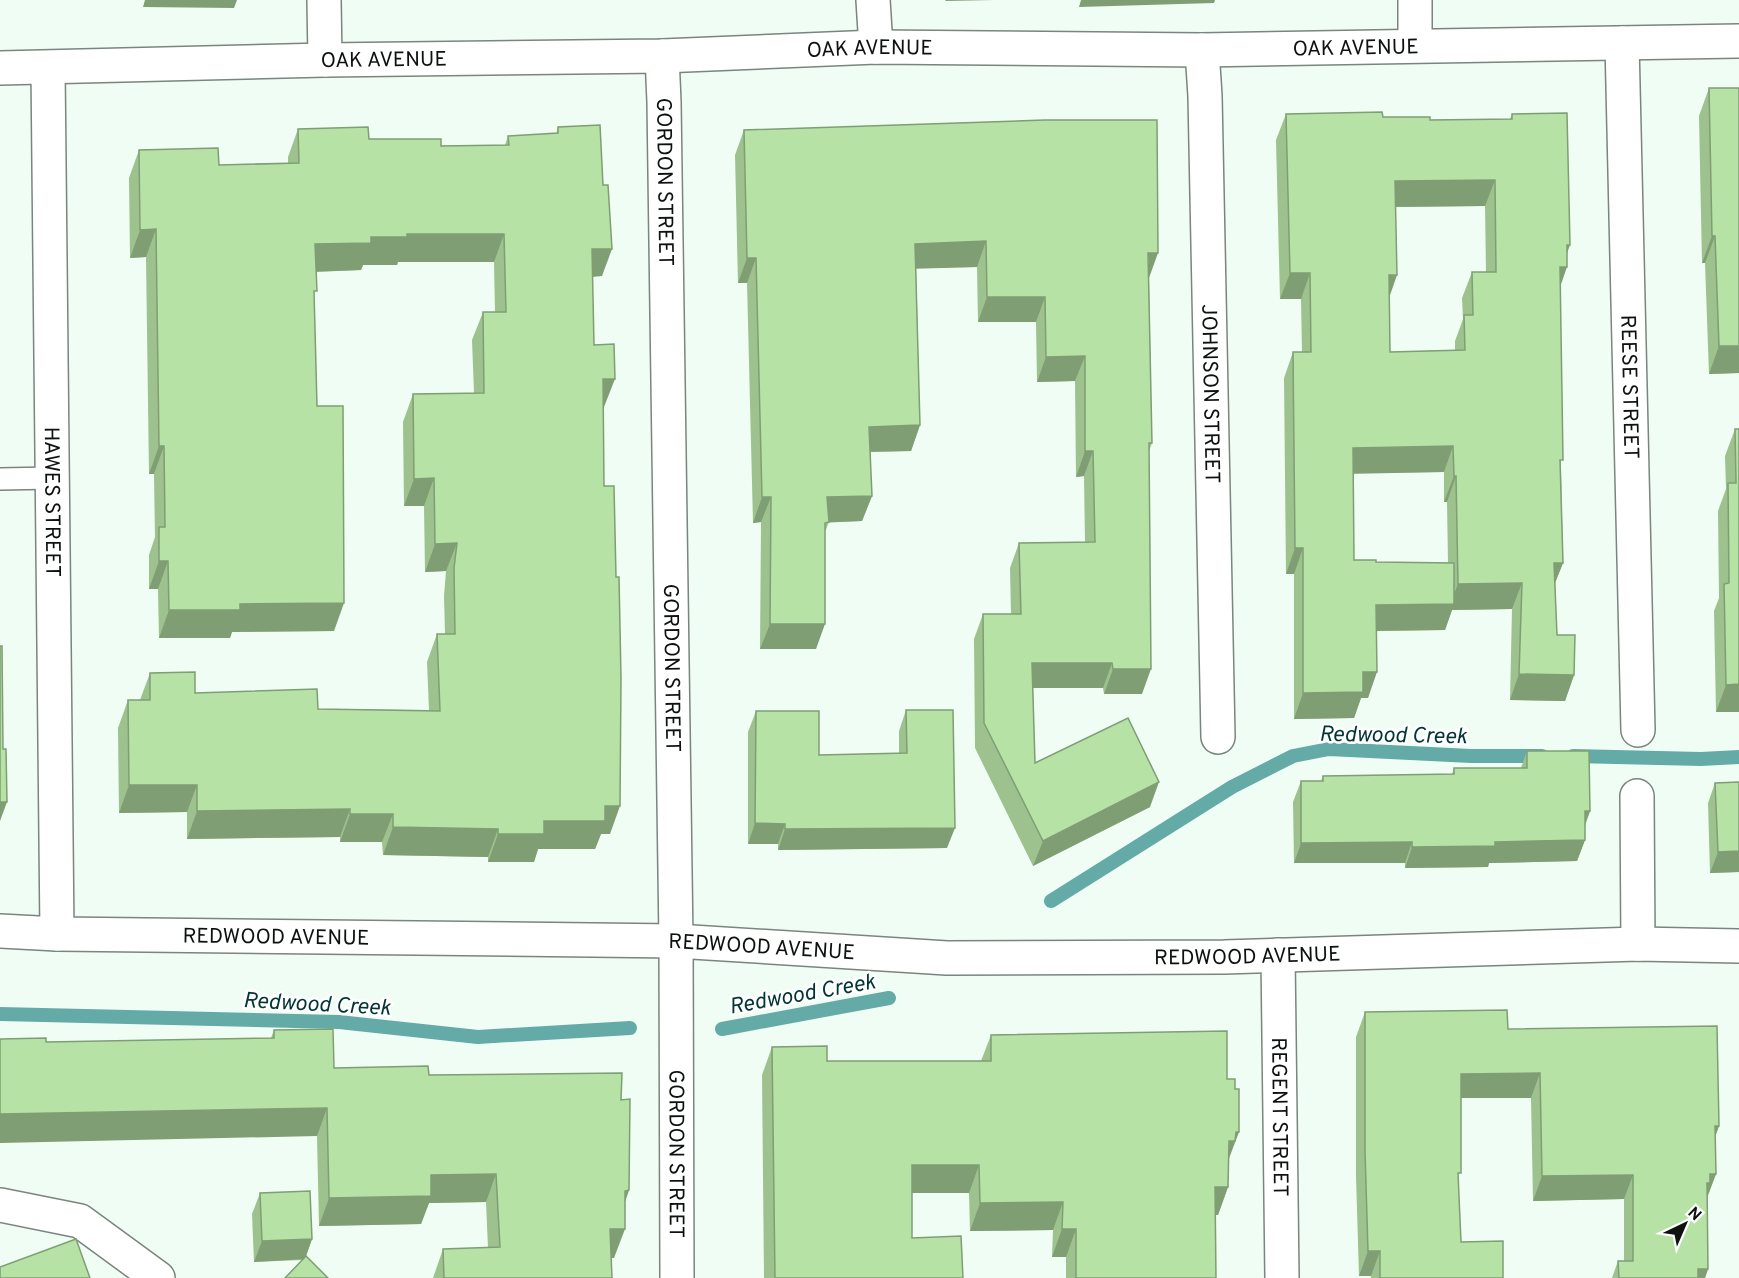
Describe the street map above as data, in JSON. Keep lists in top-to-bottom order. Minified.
{"streets":{"street":["OAK AVENUE","GORDON STREET","REESE STREET","JOHNSON STREET","HAWES STREET","REDWOOD AVENUE","REGENT STREET"]},"crossings":[["OAK AVENUE","GORDON STREET"],["OAK AVENUE","REESE STREET"],["OAK AVENUE","JOHNSON STREET"],["OAK AVENUE","HAWES STREET"],["GORDON STREET","REDWOOD AVENUE"],["HAWES STREET","REDWOOD AVENUE"],["REDWOOD AVENUE","REGENT STREET"]],"water":["Redwood Creek"],"north":"top right"}
